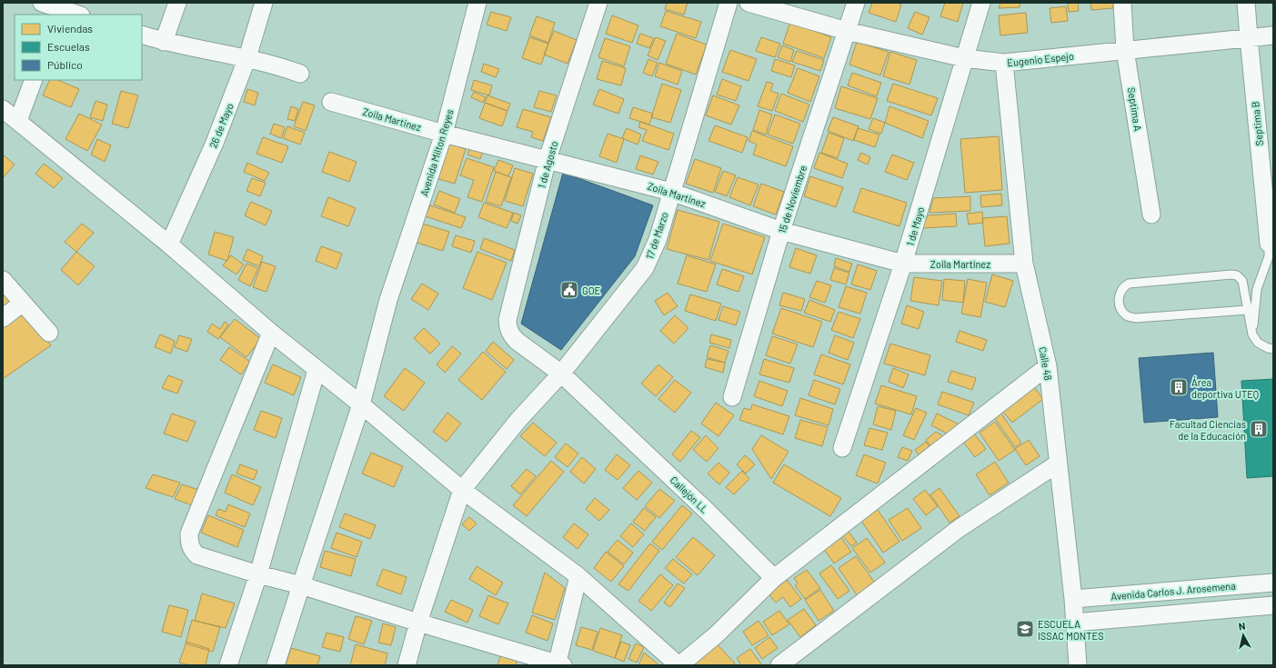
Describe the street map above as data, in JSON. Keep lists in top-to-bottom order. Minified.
{"streets":{"street":["Eugenio Espejo","Septima A","Zoila Martinez","Septima B","26 de Mayo","Avenida Milton Reyes","1 de Agosto","15 de Noviembre","1 de Mayo","17 de Marzo","Calle 48","Callejón LL","Avenida Carlos J. Arosemena"]},"crossings":[["Eugenio Espejo","Septima A"],["Eugenio Espejo","Septima B"],["Eugenio Espejo","15 de Noviembre"],["Eugenio Espejo","1 de Mayo"],["Eugenio Espejo","Calle 48"],["Zoila Martinez","Avenida Milton Reyes"],["Zoila Martinez","1 de Agosto"],["Zoila Martinez","15 de Noviembre"],["Zoila Martinez","1 de Mayo"],["Zoila Martinez","17 de Marzo"],["Zoila Martinez","Calle 48"],["1 de Agosto","Callejón LL"],["17 de Marzo","Callejón LL"],["Calle 48","Avenida Carlos J. Arosemena"]],"places":{"public building":["GOE"],"building":["Área deportiva UTEQ","Facultad Ciencias de la Educación"],"school or university":["ESCUELA ISSAC MONTES"]},"legend":["Viviendas","Escuelas","Público"],"north":"top"}
